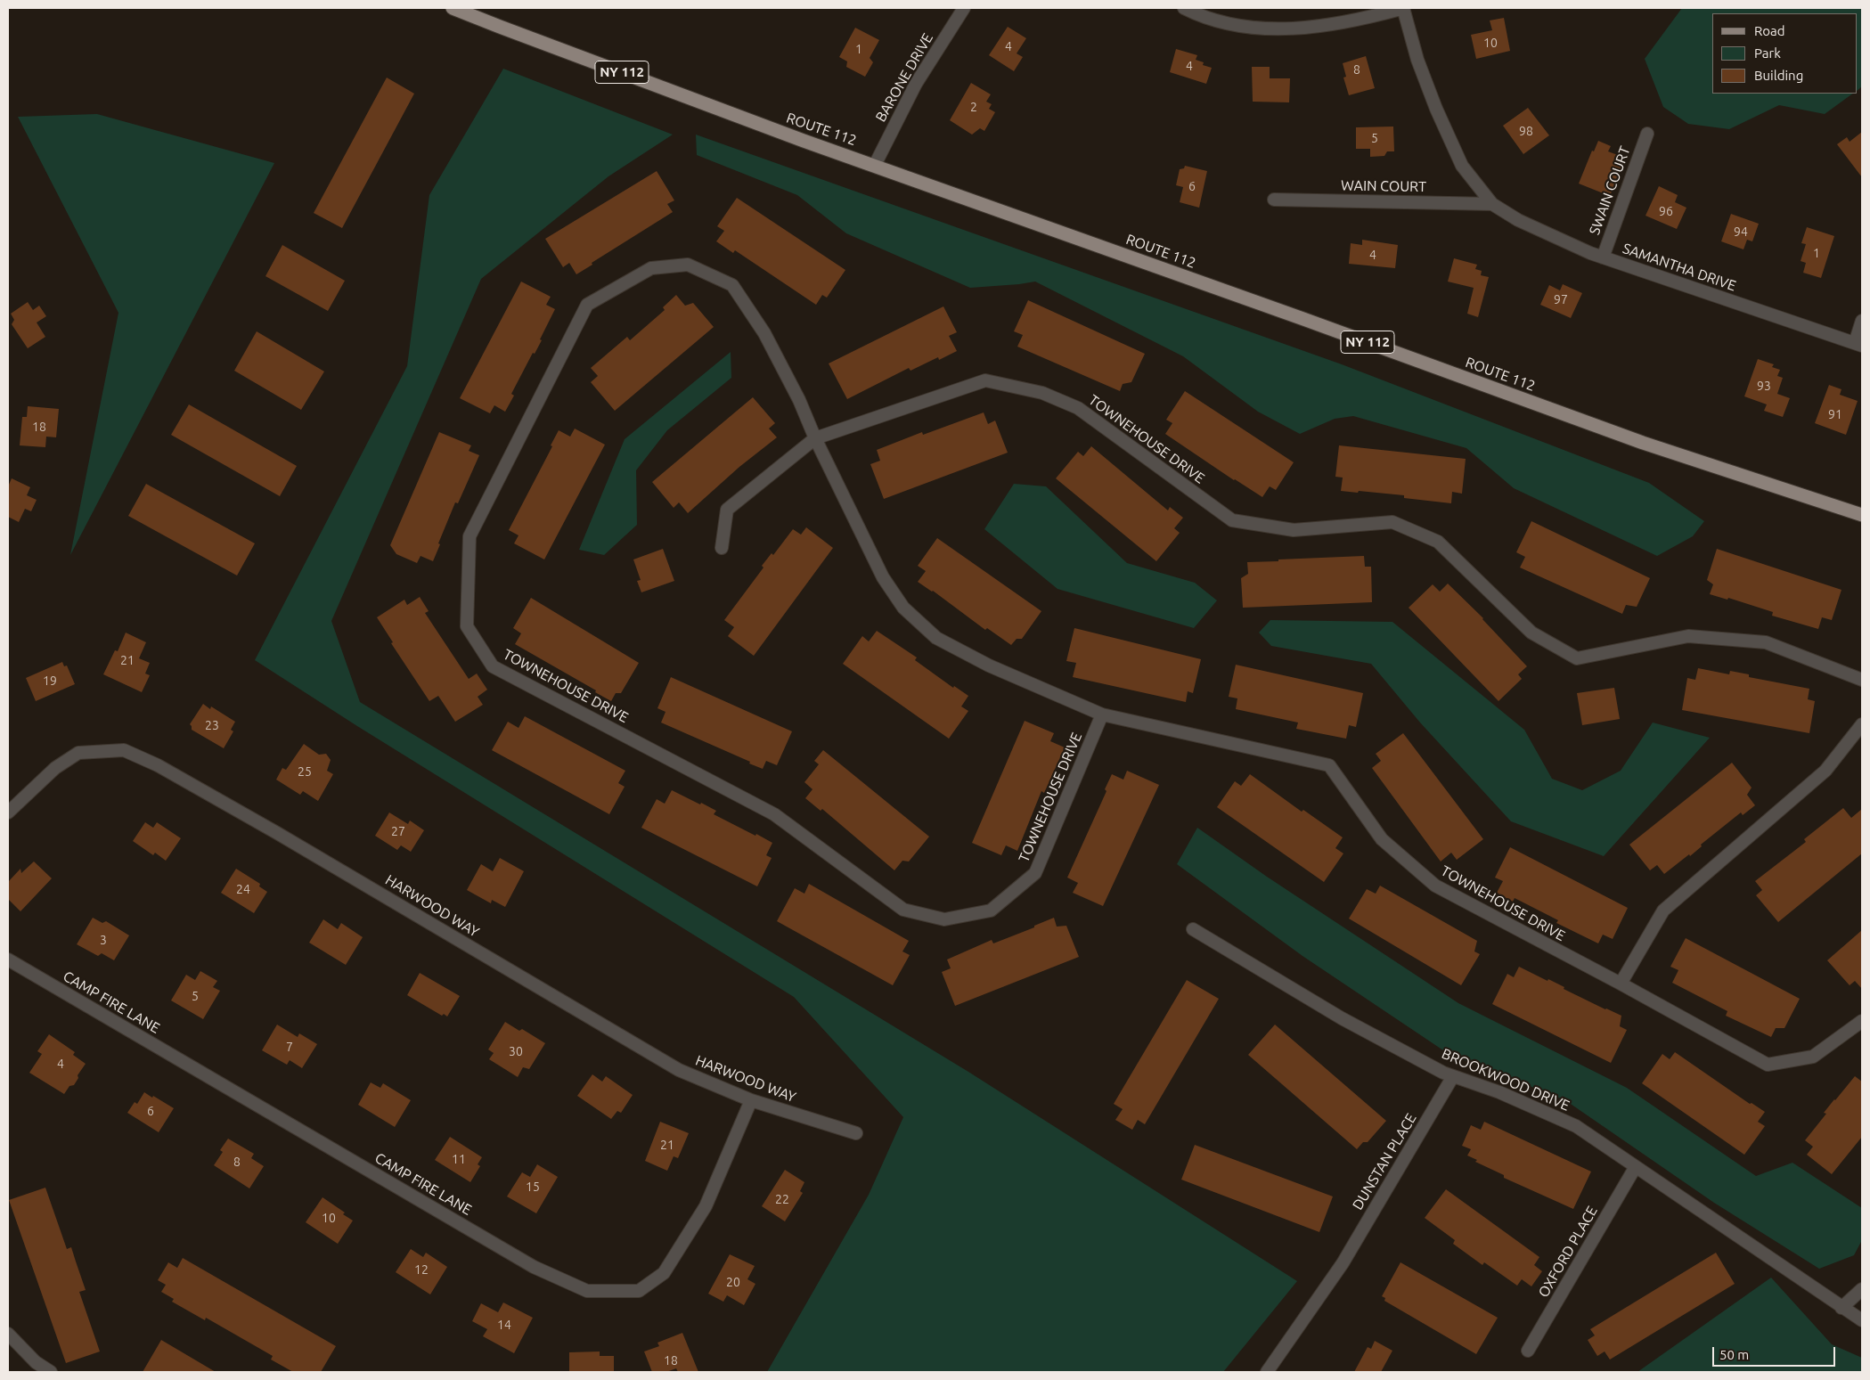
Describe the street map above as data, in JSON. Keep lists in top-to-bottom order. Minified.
{"streets":{"main road":["NY 112","ROUTE 112"],"street":["BARONE DRIVE","WAIN COURT","SWAIN COURT","SAMANTHA DRIVE","TOWNEHOUSE DRIVE","HARWOOD WAY","CAMP FIRE LANE","BROOKWOOD DRIVE","DUNSTAN PLACE","OXFORD PLACE"]},"crossings":[["BARONE DRIVE","ROUTE 112"],["WAIN COURT","SAMANTHA DRIVE"],["SWAIN COURT","SAMANTHA DRIVE"],["HARWOOD WAY","CAMP FIRE LANE"],["BROOKWOOD DRIVE","DUNSTAN PLACE"],["BROOKWOOD DRIVE","OXFORD PLACE"]],"house_numbers":["10","4","1","4","8","2","98","5","6","96","94","1","4","97","93","91","18","21","19","23","25","27","24","3","5","7","30","4","6","21","11","8","15","22","10","12","20","14","18"],"legend":["Road","Park","Building"],"scale_bar":"50 m"}
